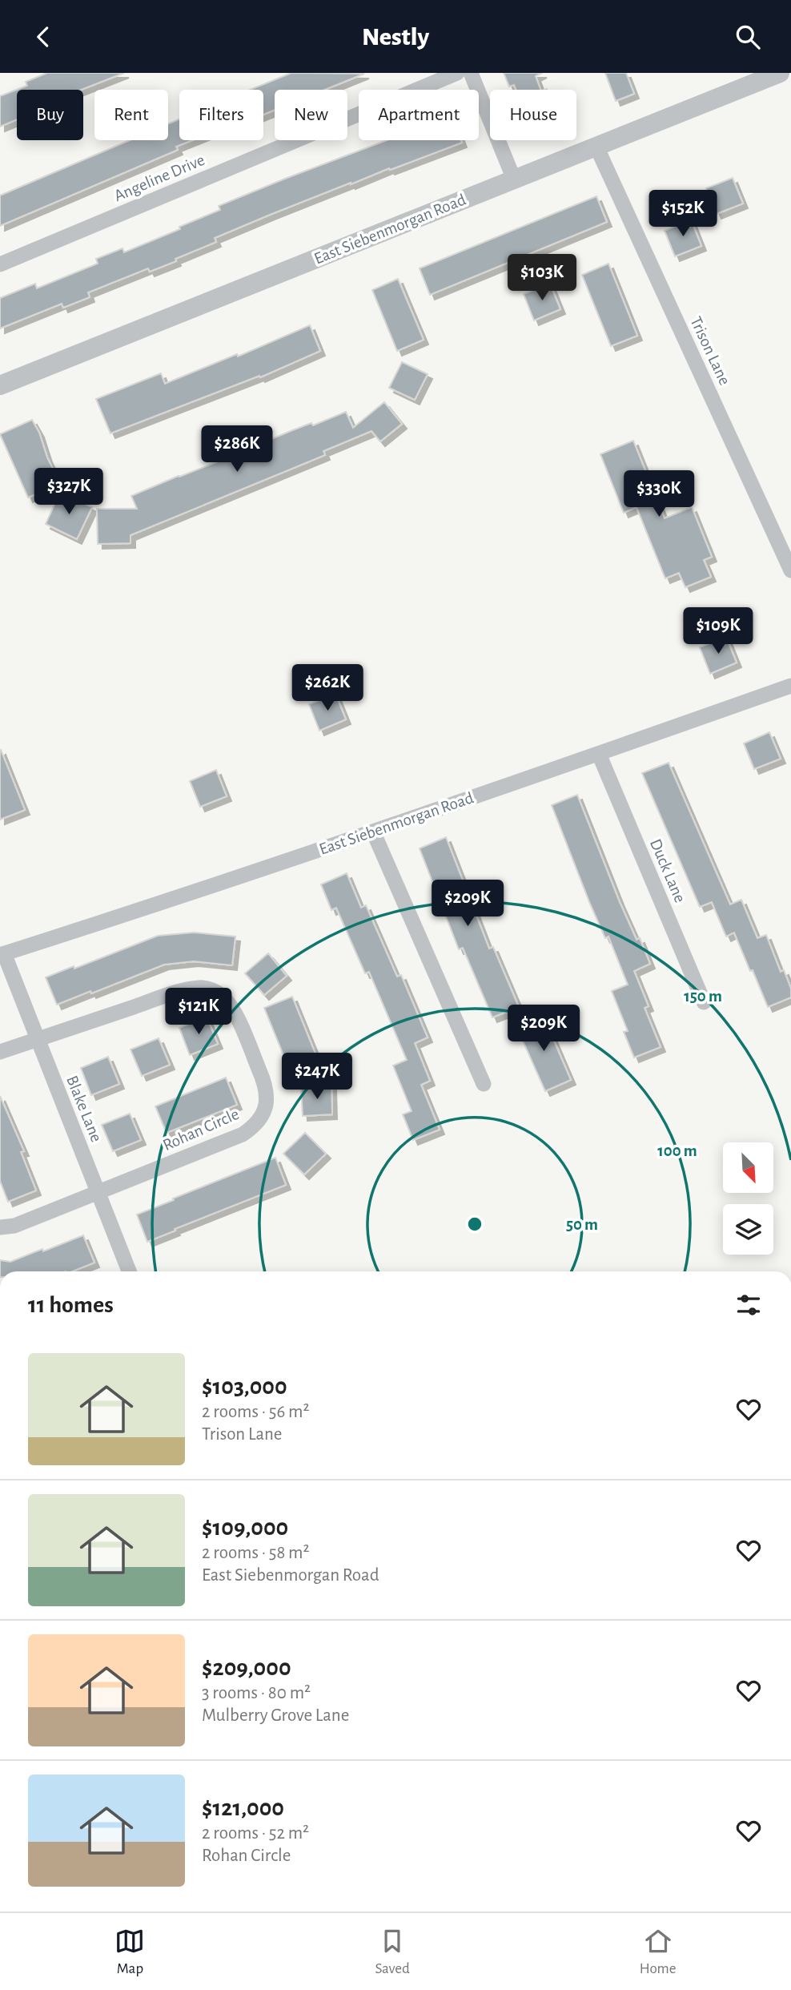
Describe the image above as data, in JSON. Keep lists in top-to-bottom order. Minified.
{"streets":{"street":["Angeline Drive","East Siebenmorgan Road","Trison Lane","Duck Lane","Blake Lane","Rohan Circle"]},"crossings":[["East Siebenmorgan Road","Trison Lane"],["East Siebenmorgan Road","Duck Lane"],["East Siebenmorgan Road","Blake Lane"],["Blake Lane","Rohan Circle"]],"north":"bottom right","page":{"header":"Nestly","chip":["Buy","Rent","Filters","New","Apartment","House"],"price":["$152K","$103K","$286K","$327K","$330K","$109K","$262K","$209K","$121K","$209K","$247K"],"heading":"11 homes","list":[{"name":"$103,000","note":"2 rooms · 56 m² · Trison Lane"},{"name":"$109,000","note":"2 rooms · 58 m² · East Siebenmorgan Road"},{"name":"$209,000","note":"3 rooms · 80 m² · Mulberry Grove Lane"},{"name":"$121,000","note":"2 rooms · 52 m² · Rohan Circle"}],"tabs":["Map","Saved","Home"]},"rings":["150 m","100 m","50 m"]}
